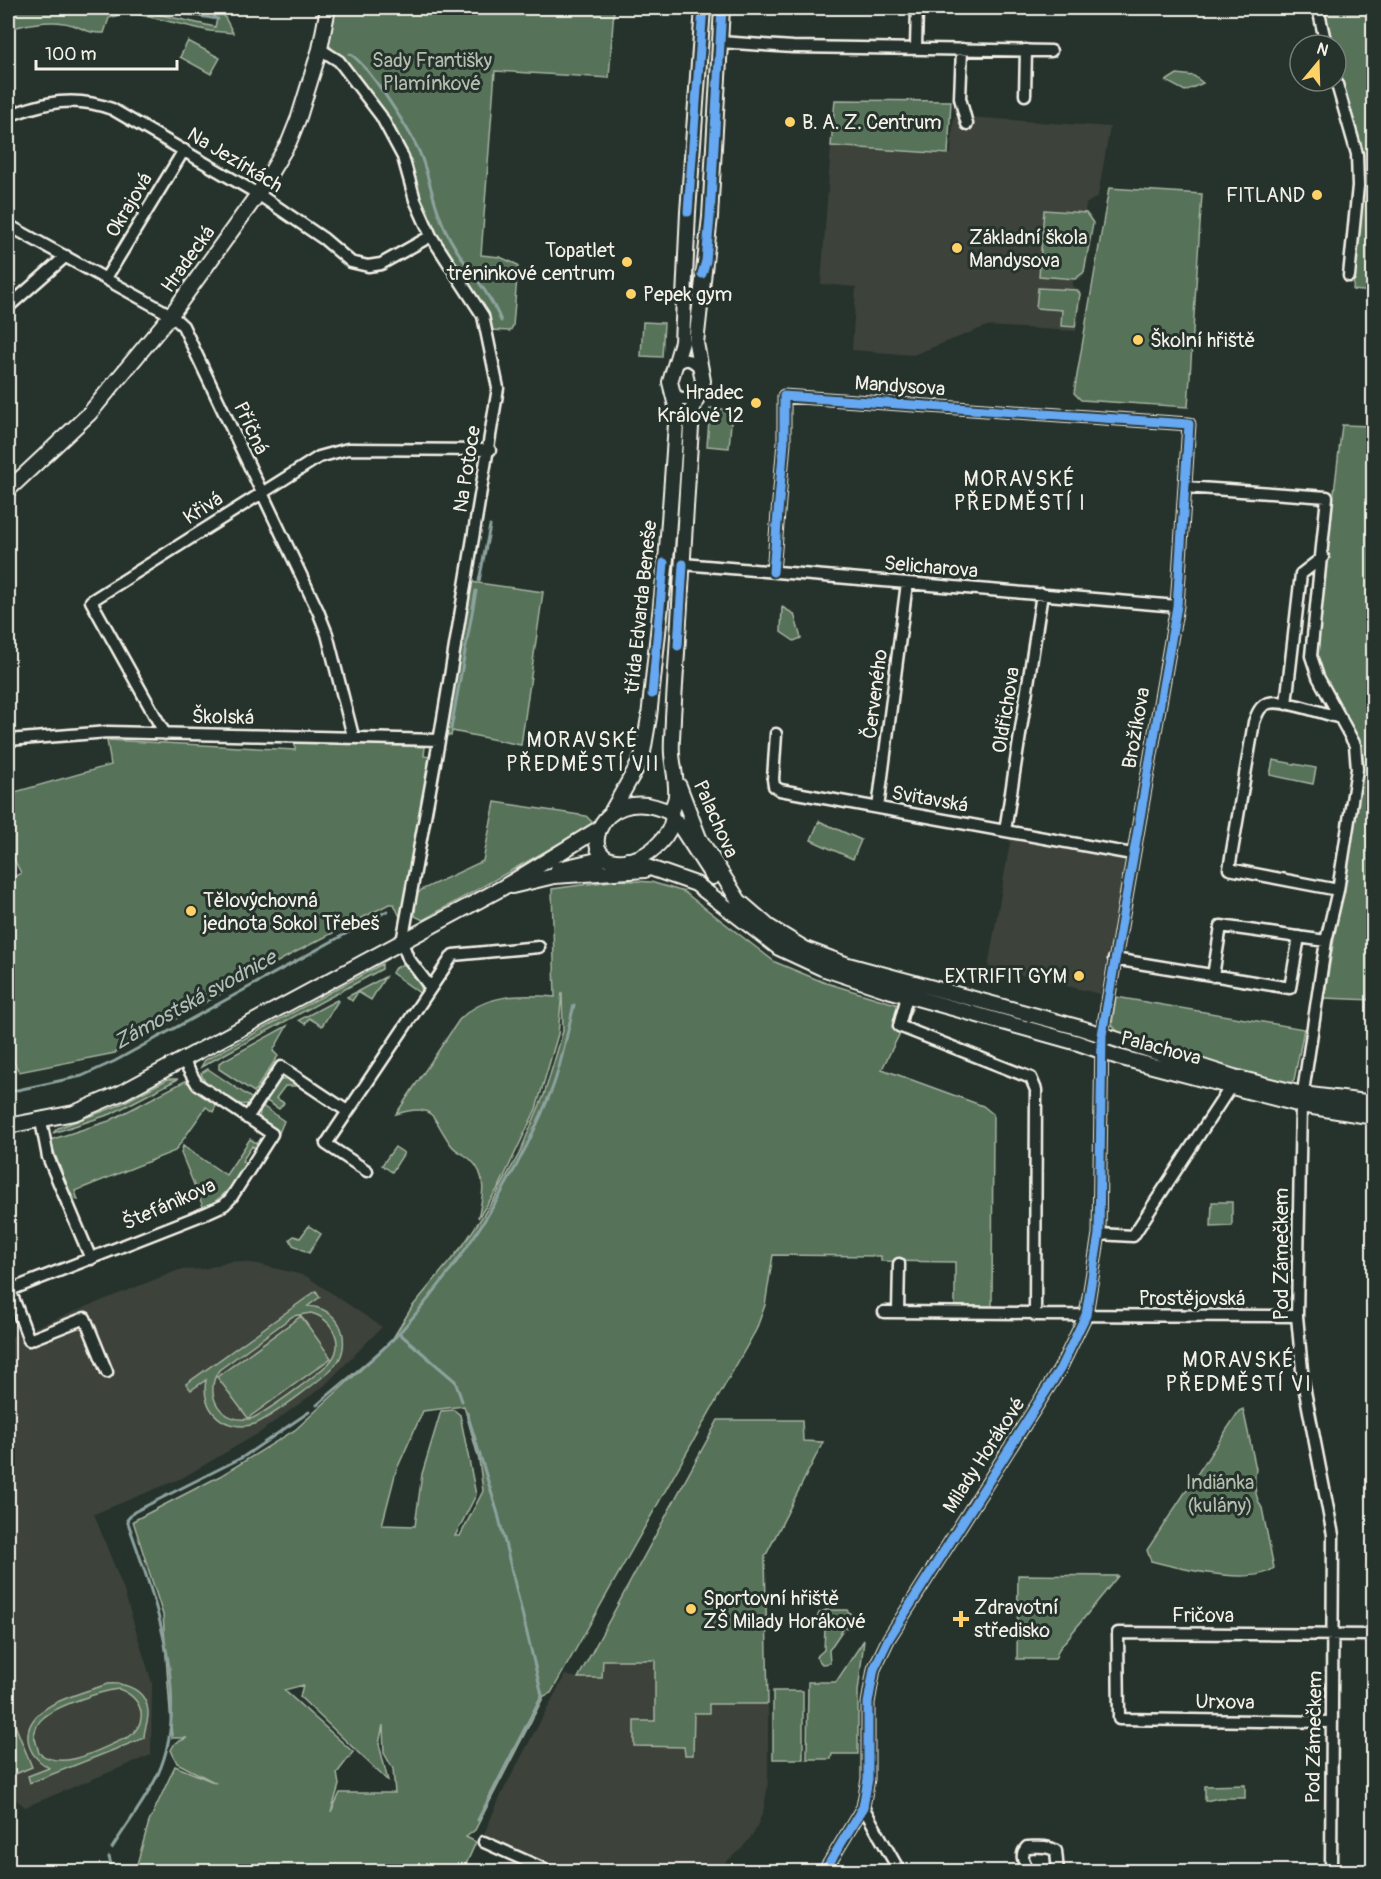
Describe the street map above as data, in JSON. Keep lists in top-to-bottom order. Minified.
{"streets":{"street":["Na Jezírkách","Okrajová","Hradecká","Mandysova","Příčná","Na Potoce","Křivá","Selicharova","třída Edvarda Beneše","Červeného","Oldřichova","Školská","Brožíkova","Svitavská","Palachova","Štefánikova","Pod Zámečkem","Prostějovská","Milady Horákové","Fričova","Urxova"]},"crossings":[["Na Jezírkách","Okrajová"],["Na Jezírkách","Hradecká"],["Na Jezírkách","Na Potoce"],["Okrajová","Příčná"],["Hradecká","Příčná"],["Hradecká","Na Potoce"],["Mandysova","Selicharova"],["Mandysova","Brožíkova"],["Příčná","Křivá"],["Příčná","Školská"],["Na Potoce","Křivá"],["Na Potoce","Školská"],["Křivá","Školská"],["Selicharova","třída Edvarda Beneše"],["Selicharova","Červeného"],["Selicharova","Oldřichova"],["Selicharova","Brožíkova"],["třída Edvarda Beneše","Palachova"],["Červeného","Svitavská"],["Oldřichova","Svitavská"],["Brožíkova","Svitavská"],["Brožíkova","Palachova"],["Brožíkova","Pod Zámečkem"],["Brožíkova","Milady Horákové"],["Palachova","Pod Zámečkem"],["Palachova","Milady Horákové"],["Pod Zámečkem","Prostějovská"],["Pod Zámečkem","Fričova"],["Pod Zámečkem","Urxova"],["Prostějovská","Milady Horákové"],["Fričova","Urxova"]],"districts":["MORAVSKÉ PŘEDMĚSTÍ I","MORAVSKÉ PŘEDMĚSTÍ VII","MORAVSKÉ PŘEDMĚSTÍ VI"],"water":["Zámostská svodnice"],"parks":["Sady Františky Plamínkové","Indiánka (kulány)"],"places":{"other":["B. A. Z. Centrum","FITLAND","Základní škola Mandysova","Topatlet tréninkové centrum","Pepek gym","Školní hřiště","Hradec Králové 12","Tělovýchovná jednota Sokol Třebeš","EXTRIFIT GYM","Sportovní hřiště ZŠ Milady Horákové"],"health":["Zdravotní středisko"]},"scale_bar":"100 m","north":"top"}
